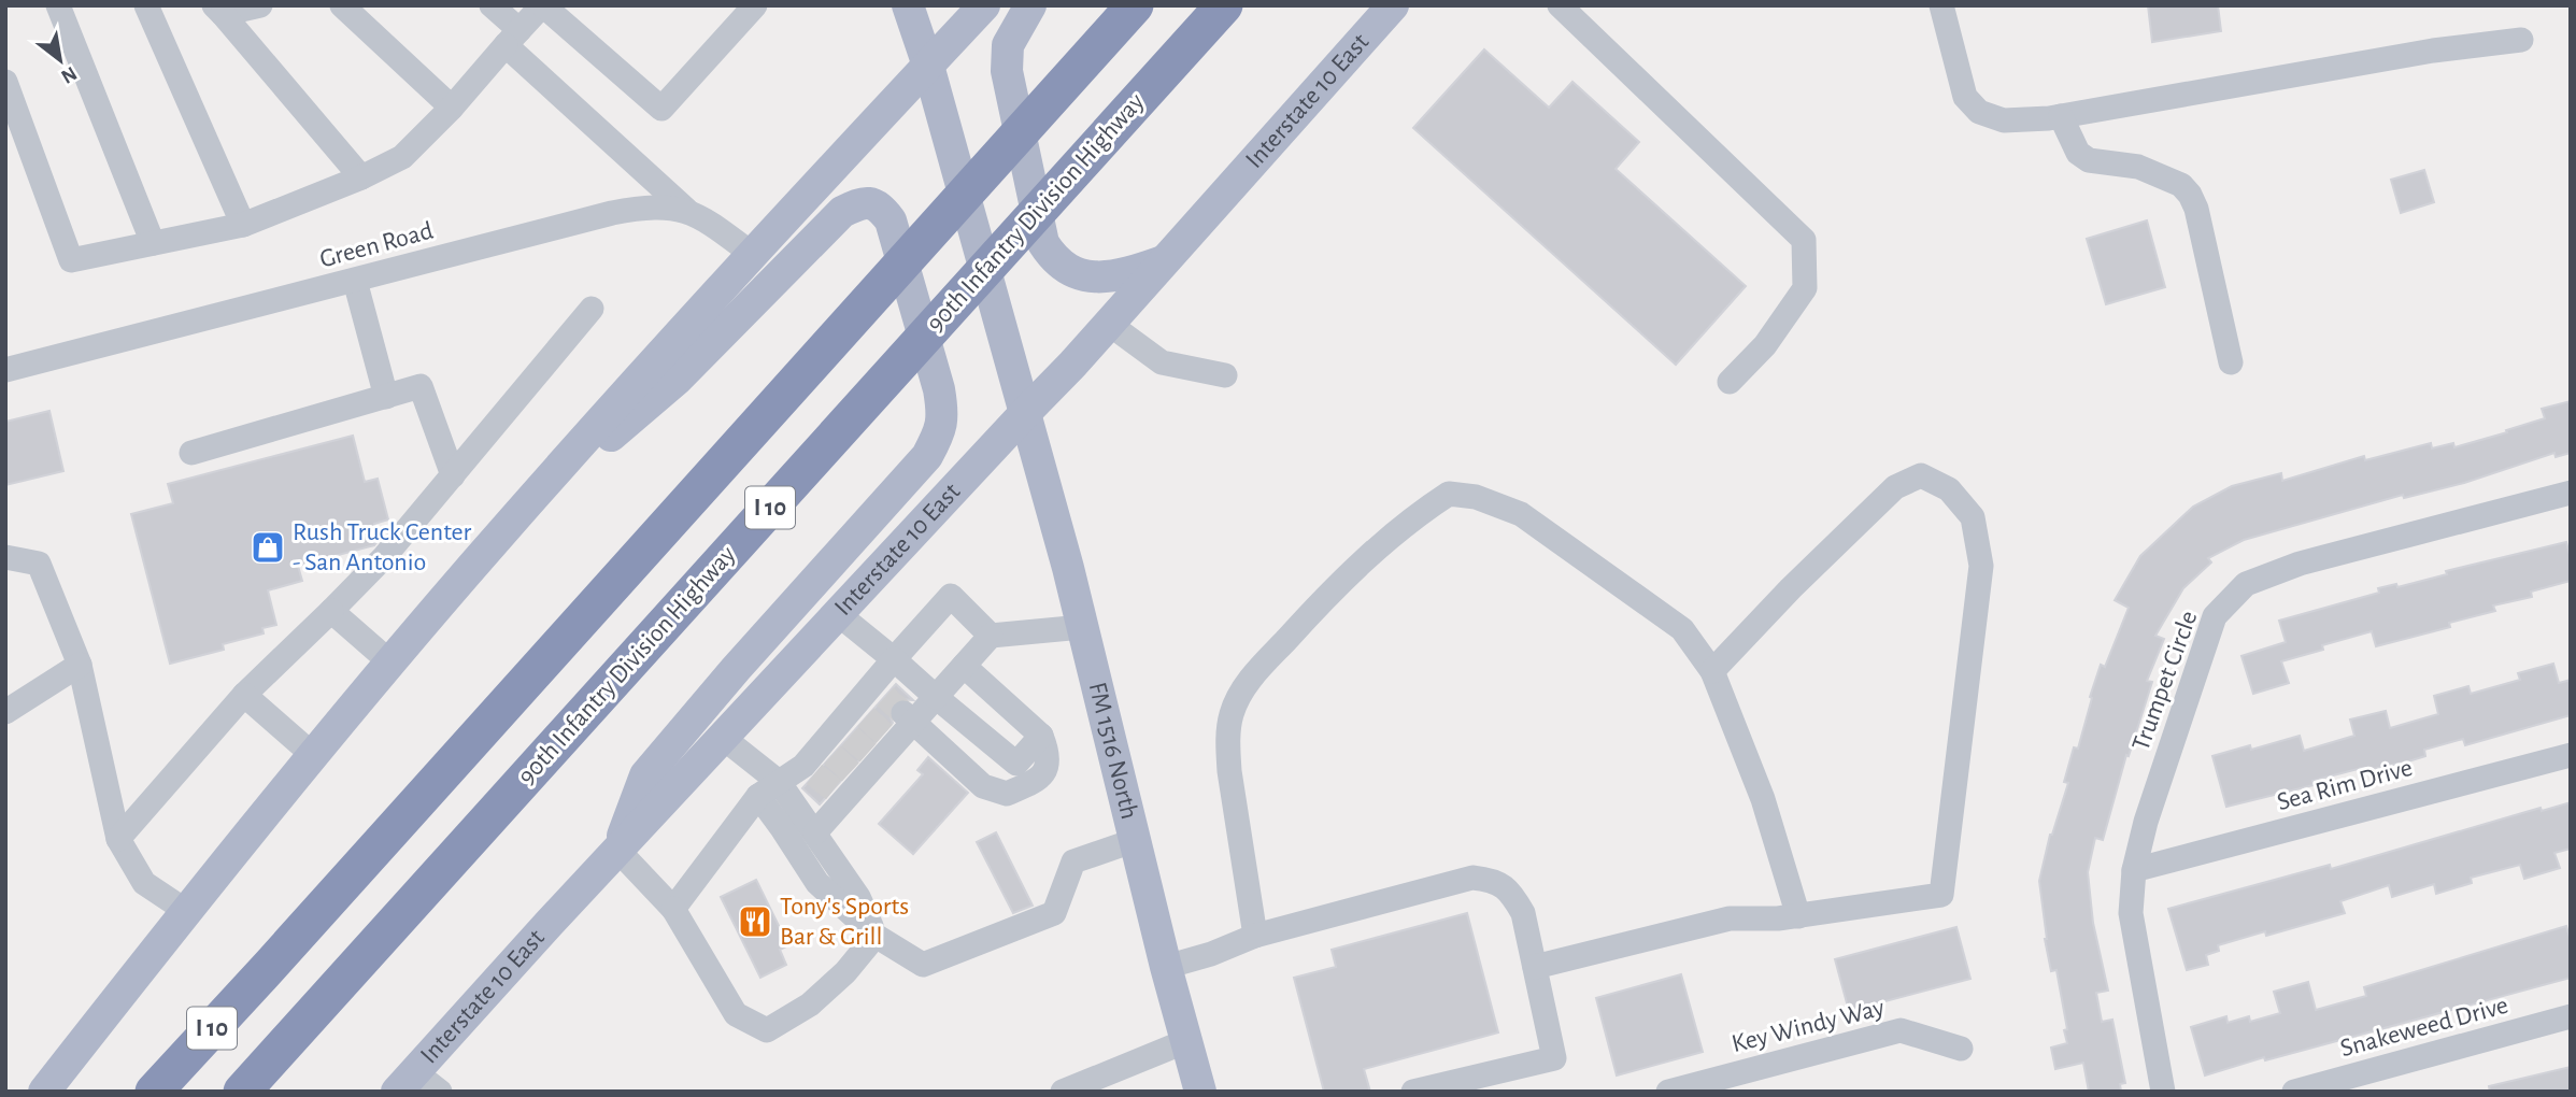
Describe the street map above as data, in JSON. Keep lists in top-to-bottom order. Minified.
{"streets":{"highway":["90th Infantry Division Highway","I 10"],"main road":["Interstate 10 East","FM 1516 North"],"street":["Green Road","Trumpet Circle","Sea Rim Drive","Key Windy Way","Snakeweed Drive"]},"crossings":[["Interstate 10 East","FM 1516 North"],["Trumpet Circle","Sea Rim Drive"]],"places":{"shop":["Rush Truck Center - San Antonio"],"restaurant":["Tony's Sports Bar & Grill"]},"north":"bottom right"}
